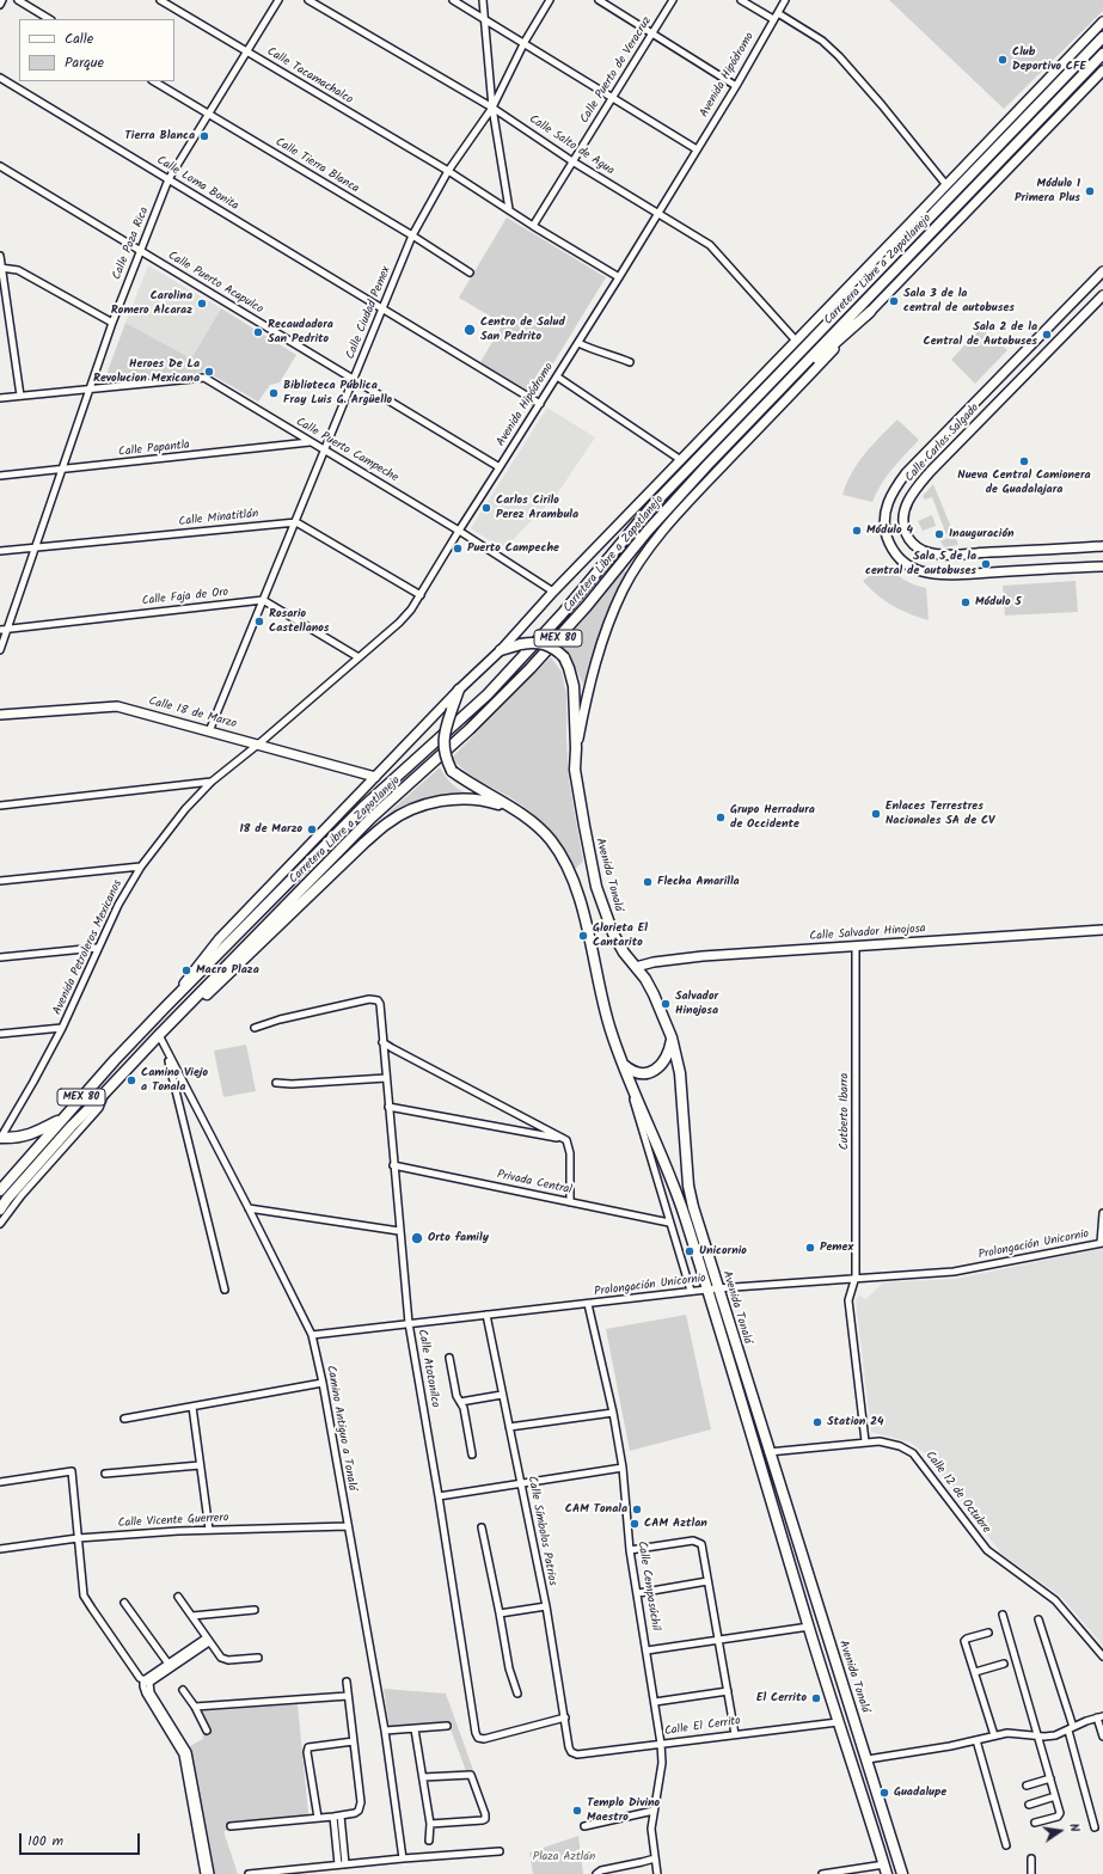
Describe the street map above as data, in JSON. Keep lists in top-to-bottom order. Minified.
{"streets":{"main road":["Carretera Libre a Zapotlanejo","Calle Carlos Salgado","MEX 80","Calle 18 de Marzo","Avenida Tonalá","Calle Salvador Hinojosa"],"street":["Calle Puerto de Veracruz","Avenida Hipódromo","Calle Tacamachalco","Calle Salto de Agua","Calle Tierra Blanca","Calle Loma Bonita","Calle Poza Rica","Calle Puerto Acapulco","Calle Ciudad Pemex","Calle Papantla","Calle Puerto Campeche","Calle Minatitlán","Calle Faja de Oro","Avenida Petroleros Mexicanos","Cutberto Ibarra","Privada Central","Prolongación Unicornio","Calle Atotonilco","Camino Antiguo a Tonalá","Calle 12 de Octubre","Calle Vicente Guerrero","Calle Símbolos Patrios","Calle Cempasúchil","Calle El Cerrito"]},"crossings":[["Calle Puerto de Veracruz","Calle Tacamachalco"],["Calle Puerto de Veracruz","Calle Salto de Agua"],["Avenida Hipódromo","Calle Tacamachalco"],["Avenida Hipódromo","Calle Salto de Agua"],["Avenida Hipódromo","Calle Loma Bonita"],["Avenida Hipódromo","Calle Puerto Acapulco"],["Avenida Hipódromo","Calle Puerto Campeche"],["Avenida Hipódromo","Calle 18 de Marzo"],["Avenida Hipódromo","Avenida Petroleros Mexicanos"],["Calle Tacamachalco","Calle Poza Rica"],["Calle Tacamachalco","Calle Ciudad Pemex"],["Calle Salto de Agua","Carretera Libre a Zapotlanejo"],["Calle Salto de Agua","Calle Ciudad Pemex"],["Calle Tierra Blanca","Calle Poza Rica"],["Calle Tierra Blanca","Calle Ciudad Pemex"],["Calle Loma Bonita","Calle Poza Rica"],["Calle Loma Bonita","Calle Ciudad Pemex"],["Calle Poza Rica","Calle Puerto Acapulco"],["Calle Poza Rica","Calle Papantla"],["Calle Poza Rica","Calle Puerto Campeche"],["Calle Poza Rica","Calle Minatitlán"],["Calle Poza Rica","Calle Faja de Oro"],["Carretera Libre a Zapotlanejo","Calle Puerto Campeche"],["Carretera Libre a Zapotlanejo","Calle 18 de Marzo"],["Carretera Libre a Zapotlanejo","Avenida Tonalá"],["Carretera Libre a Zapotlanejo","Camino Antiguo a Tonalá"],["Calle Puerto Acapulco","Calle Ciudad Pemex"],["Calle Ciudad Pemex","Calle Puerto Campeche"],["Calle Ciudad Pemex","Calle Minatitlán"],["Calle Ciudad Pemex","Calle Faja de Oro"],["Calle Ciudad Pemex","Calle 18 de Marzo"],["Calle Papantla","Calle Puerto Campeche"],["Calle 18 de Marzo","Avenida Petroleros Mexicanos"],["Avenida Tonalá","Calle Salvador Hinojosa"],["Avenida Tonalá","Prolongación Unicornio"],["Avenida Tonalá","Calle 12 de Octubre"],["Avenida Tonalá","Calle El Cerrito"],["Calle Salvador Hinojosa","Cutberto Ibarra"],["Cutberto Ibarra","Prolongación Unicornio"],["Cutberto Ibarra","Calle 12 de Octubre"],["Privada Central","Calle Atotonilco"],["Prolongación Unicornio","Calle Atotonilco"],["Prolongación Unicornio","Camino Antiguo a Tonalá"],["Prolongación Unicornio","Calle Símbolos Patrios"],["Prolongación Unicornio","Calle Cempasúchil"],["Calle Atotonilco","Calle Símbolos Patrios"],["Camino Antiguo a Tonalá","Calle Vicente Guerrero"],["Calle Símbolos Patrios","Calle El Cerrito"],["Calle Cempasúchil","Calle El Cerrito"]],"parks":["Plaza Aztlán"],"places":["Club Deportivo CFE","Tierra Blanca","Módulo 1 Primera Plus","Sala 3 de la central de autobuses","Carolina Romero Alcaraz","Centro de Salud San Pedrito","Recaudadora San Pedrito","Sala 2 de la Central de Autobuses","Heroes De La Revolucion Mexicana","Biblioteca Pública Fray Luis G. Argüello","Nueva Central Camionera de Guadalajara","Carlos Cirilo Perez Arambula","Módulo 4","Inauguración","Puerto Campeche","Sala 5 de la central de autobuses","Módulo 5","Rosario Castellanos","Enlaces Terrestres Nacionales SA de CV","Grupo Herradura de Occidente","18 de Marzo","Flecha Amarilla","Glorieta El Cantarito","Macro Plaza","Salvador Hinojosa","Camino Viejo a Tonala","Orto family","Pemex","Unicornio","Station 24","CAM Tonala","CAM Aztlan","El Cerrito","Guadalupe","Templo Divino Maestro"],"legend":["Calle","Parque"],"scale_bar":"100 m","north":"right"}
